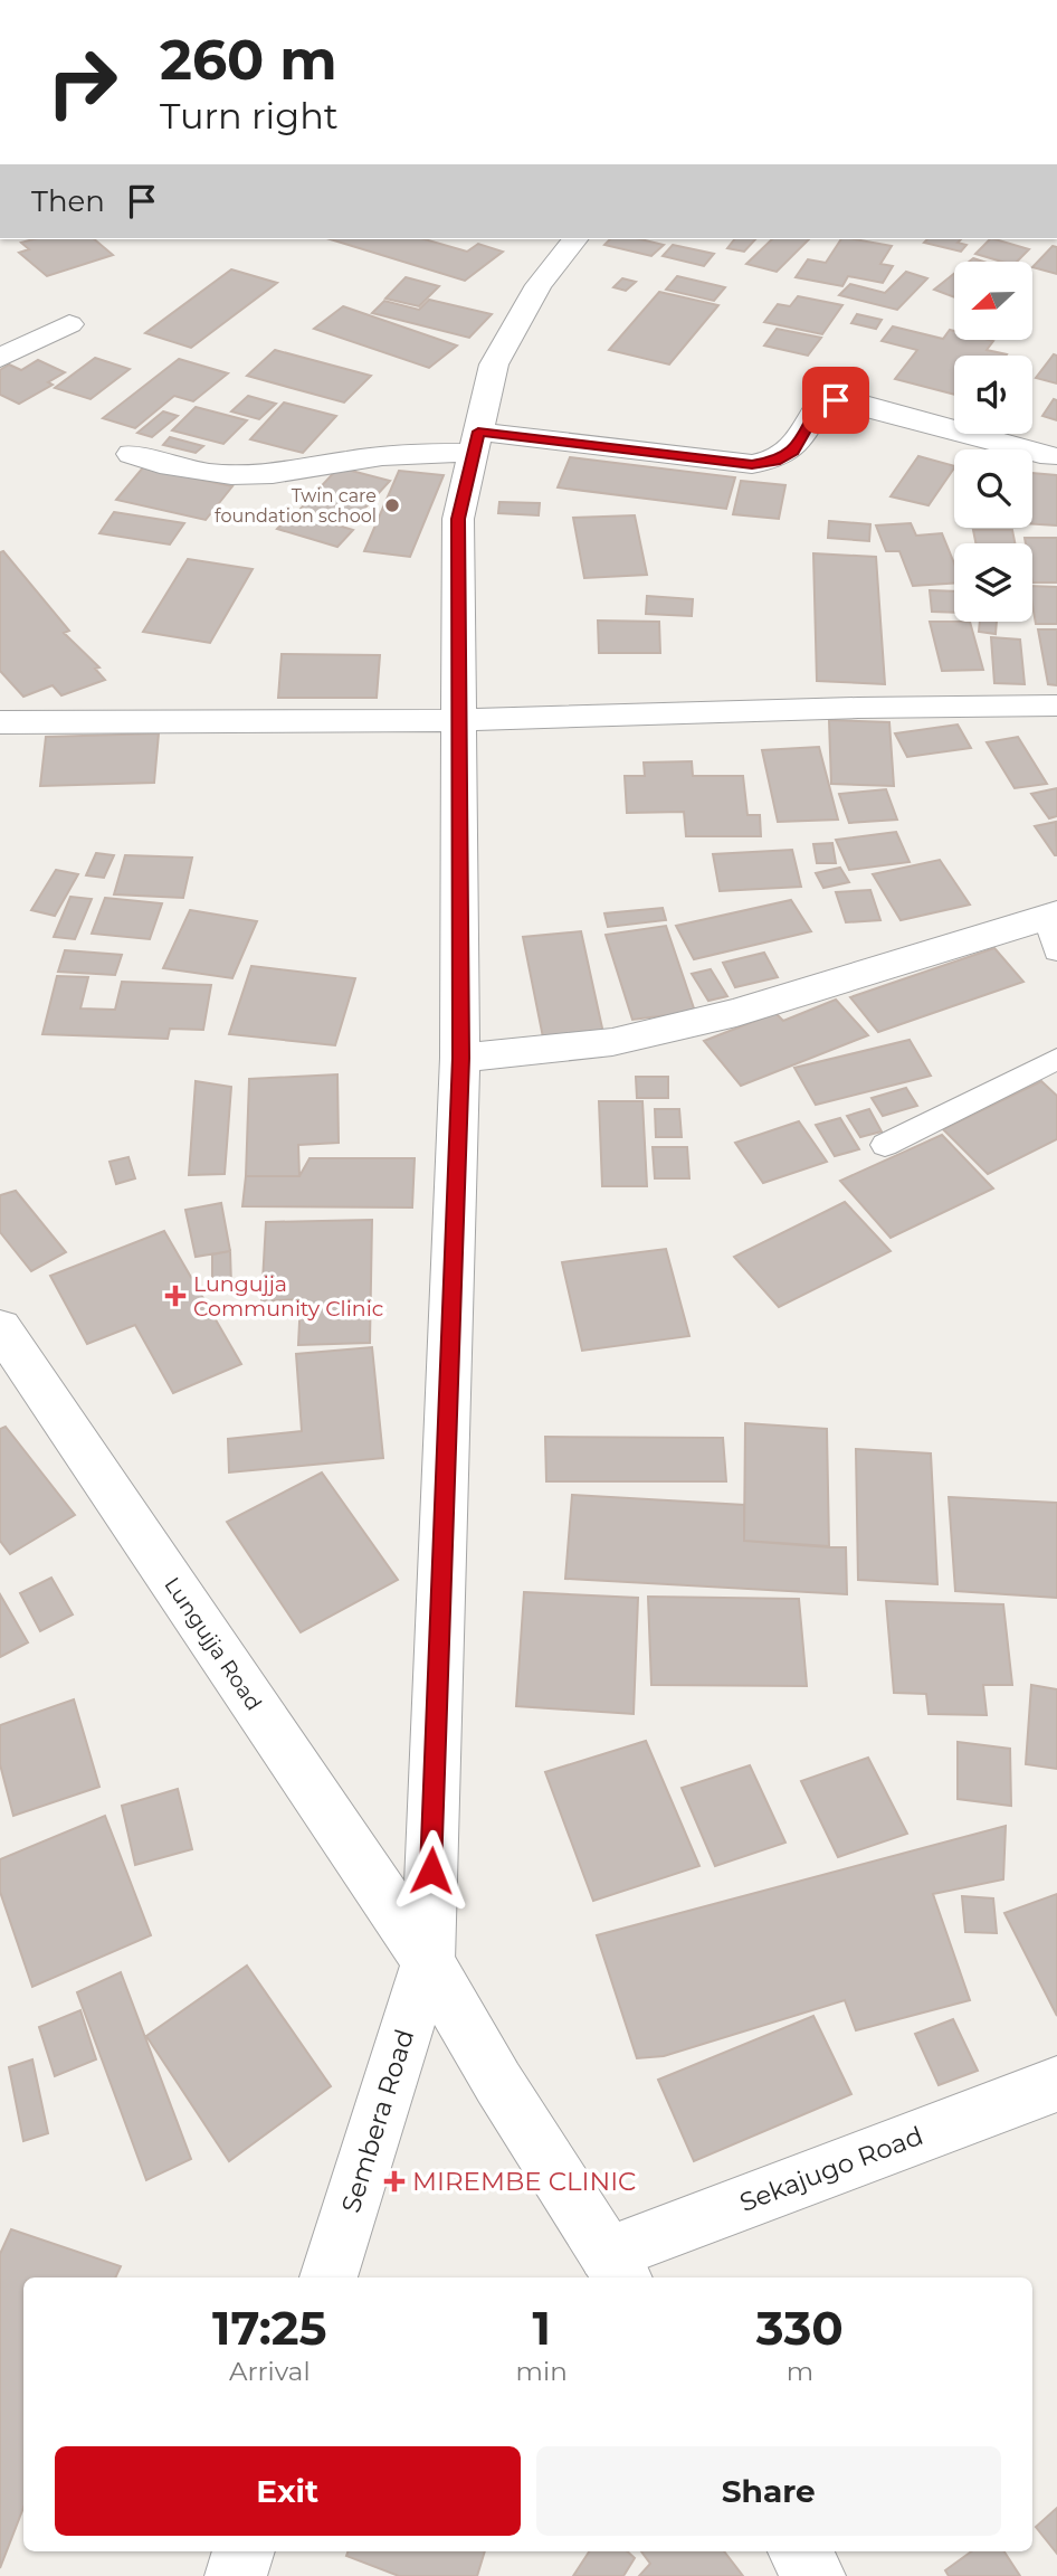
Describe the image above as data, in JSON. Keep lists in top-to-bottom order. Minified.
{"streets":{"street":["Lungujja Road","Sembera Road","Sekajugo Road"]},"crossings":[["Lungujja Road","Sembera Road"],["Lungujja Road","Sekajugo Road"]],"places":{"other":["Twin care foundation school"],"health":["Lungujja Community Clinic","MIREMBE CLINIC"]},"north":"left","page":{"turn":["260 m","Turn right"],"then":"Then","eta":["17:25","Arrival","1","min","330","m"],"buttons":["Exit","Share"]}}
